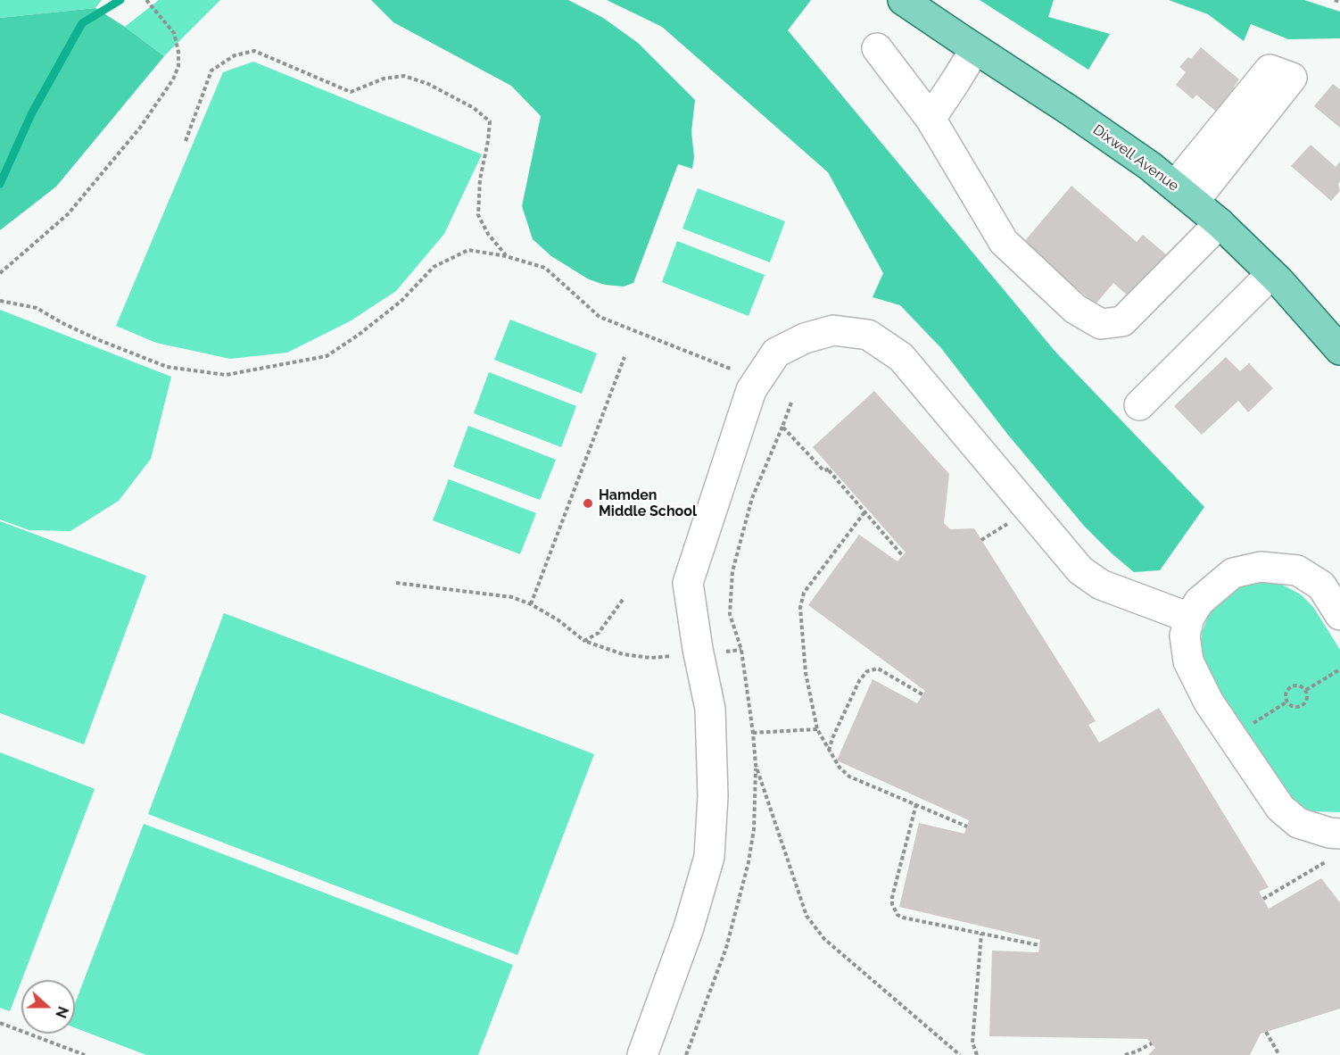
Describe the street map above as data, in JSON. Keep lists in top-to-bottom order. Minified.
{"streets":{"main road":["Dixwell Avenue"]},"places":["Hamden Middle School"],"north":"right"}
